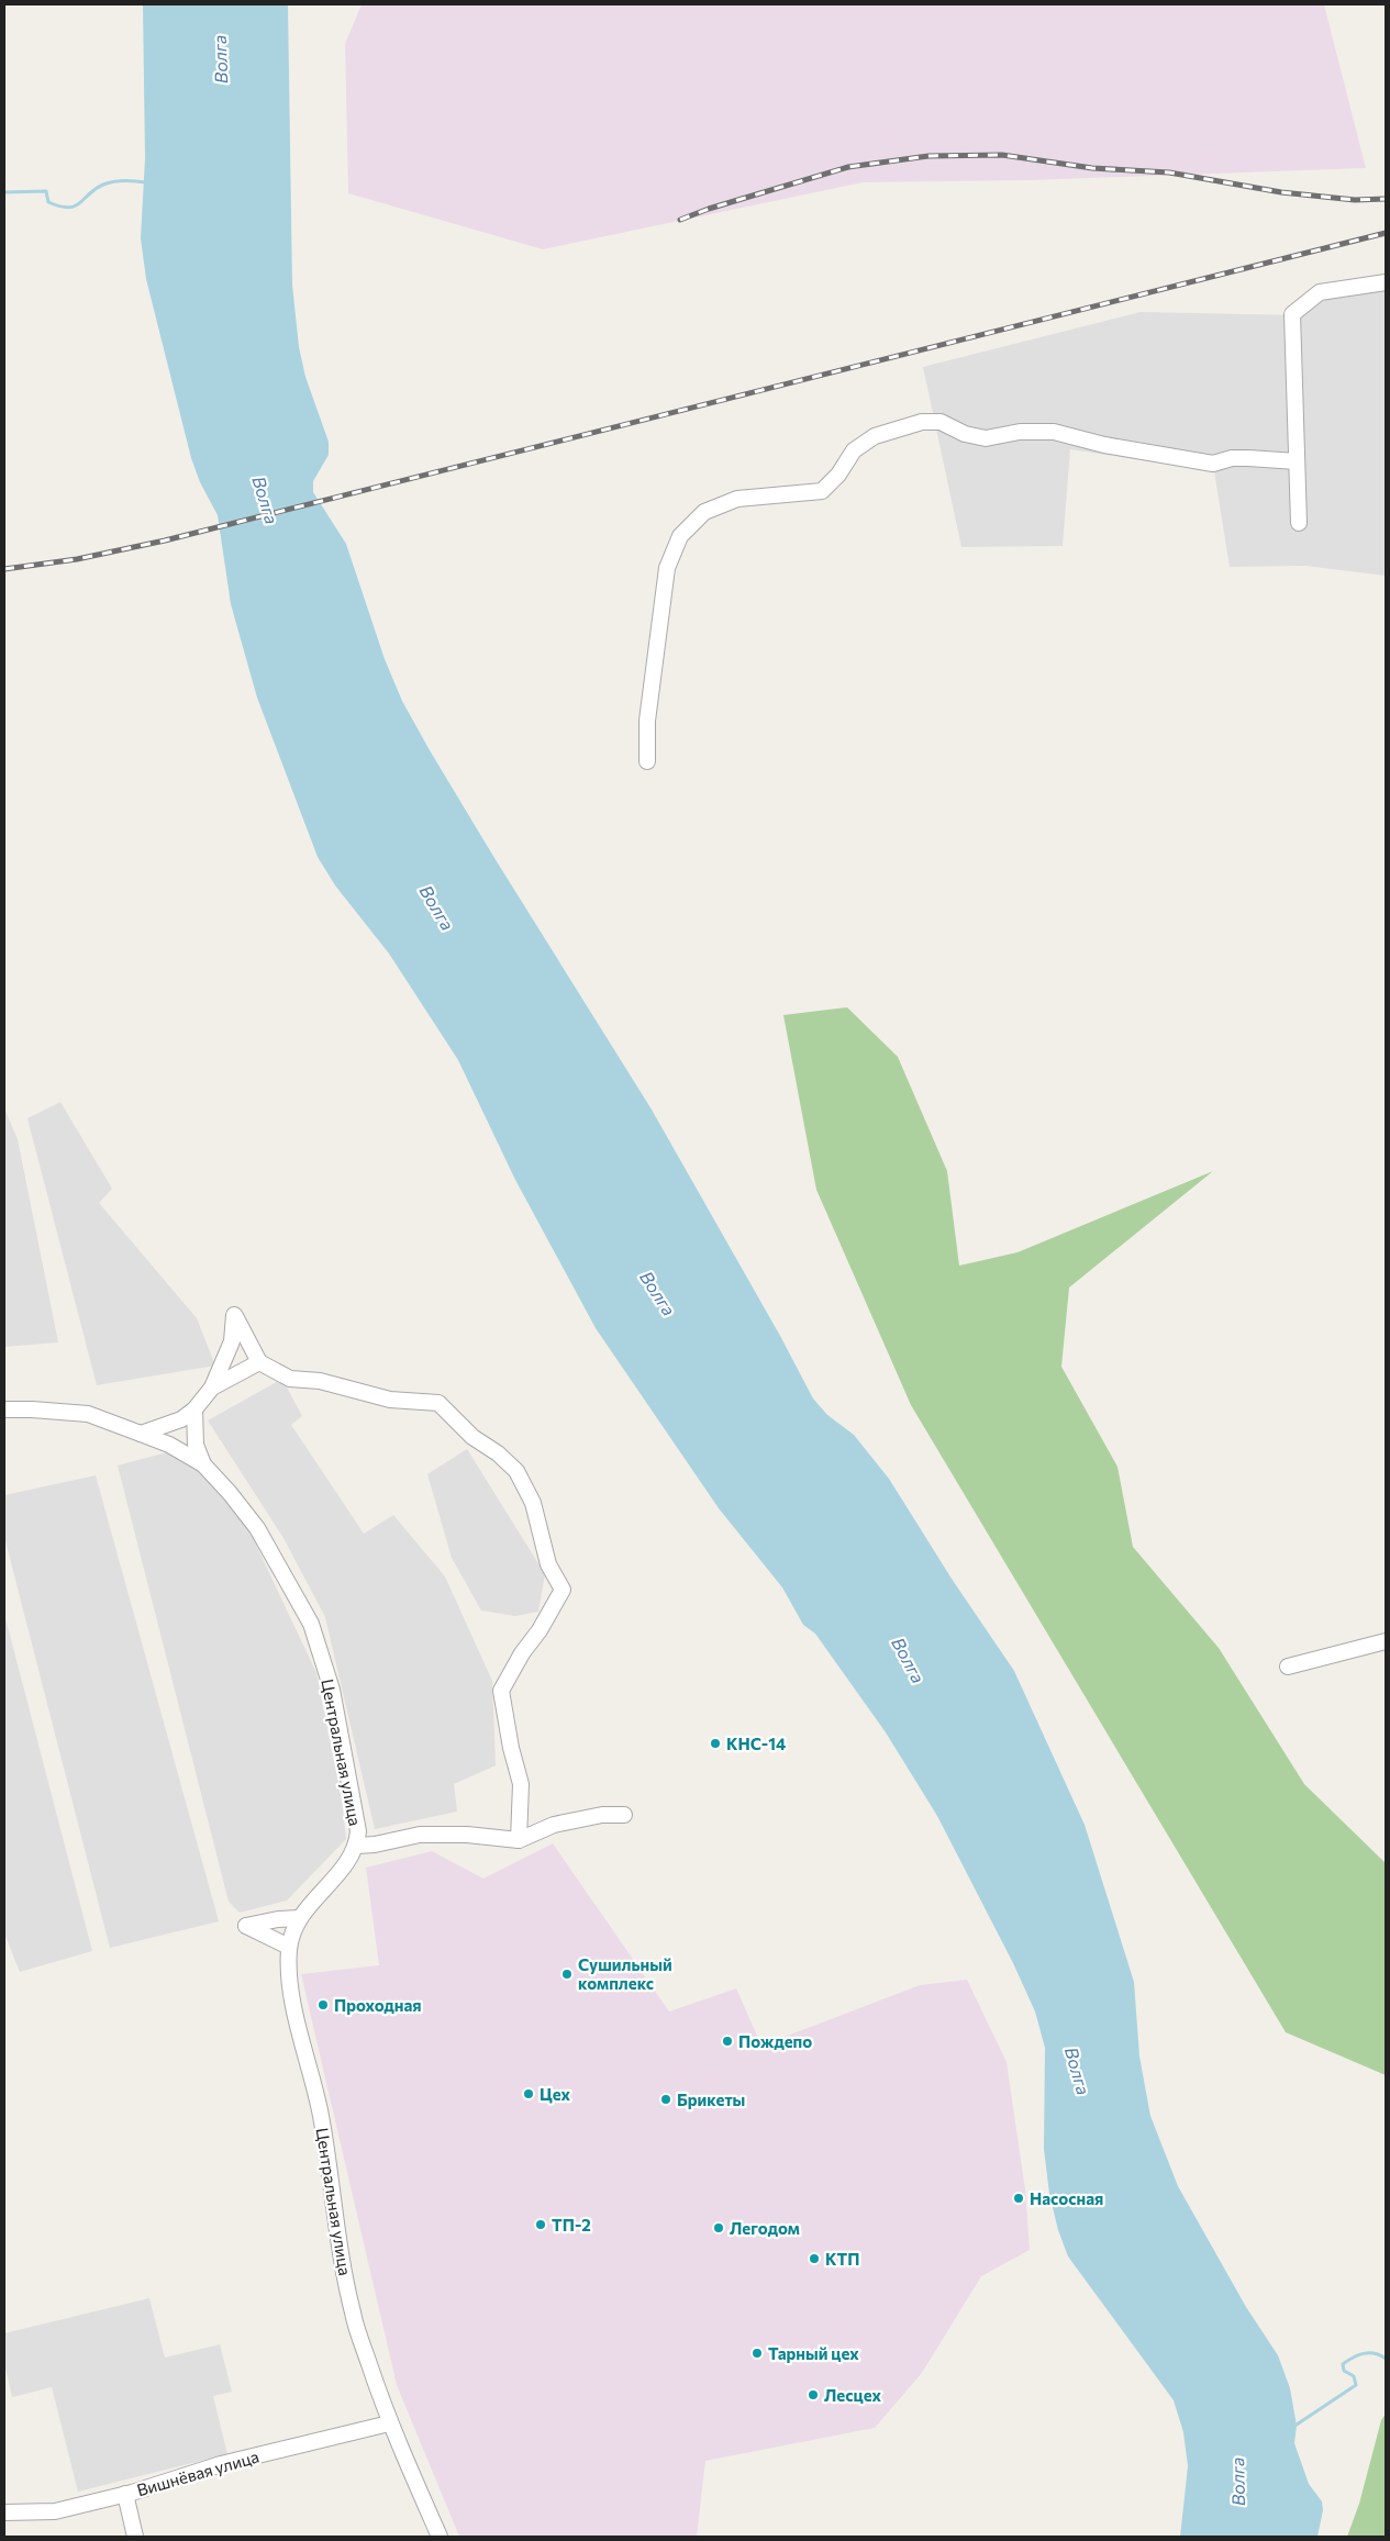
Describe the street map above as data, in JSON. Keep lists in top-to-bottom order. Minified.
{"streets":{"street":["Центральная улица","Вишнёвая улица"]},"crossings":[["Центральная улица","Вишнёвая улица"]],"water":["Волга"],"places":["КНС-14","Сушильный комплекс","Проходная","Пождепо","Цех","Брикеты","Насосная","ТП-2","Легодом","КТП","Тарный цех","Лесцех"]}
